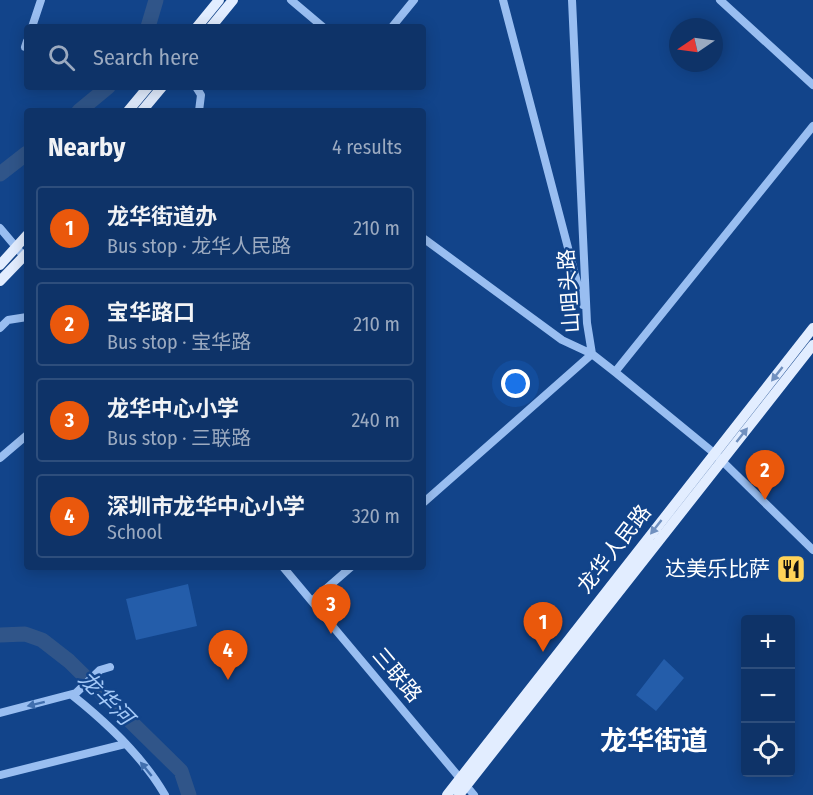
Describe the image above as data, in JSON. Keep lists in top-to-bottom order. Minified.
{"streets":{"main road":["龙华人民路"],"street":["山咀头路","三联路"]},"crossings":[["龙华人民路","三联路"]],"districts":["龙华街道"],"water":["龙华河"],"places":{"restaurant":["达美乐比萨"]},"north":"left","page":{"search":"Search here","heading":["Nearby","4 results"],"list":[{"mark":"1","name":"龙华街道办","note":"Bus stop · 龙华人民路","value":"210 m"},{"mark":"2","name":"宝华路口","note":"Bus stop · 宝华路","value":"210 m"},{"mark":"3","name":"龙华中心小学","note":"Bus stop · 三联路","value":"240 m"},{"mark":"4","name":"深圳市龙华中心小学","note":"School","value":"320 m"}],"pins":["2","3","1","4"],"map_buttons":["+","−"]}}
